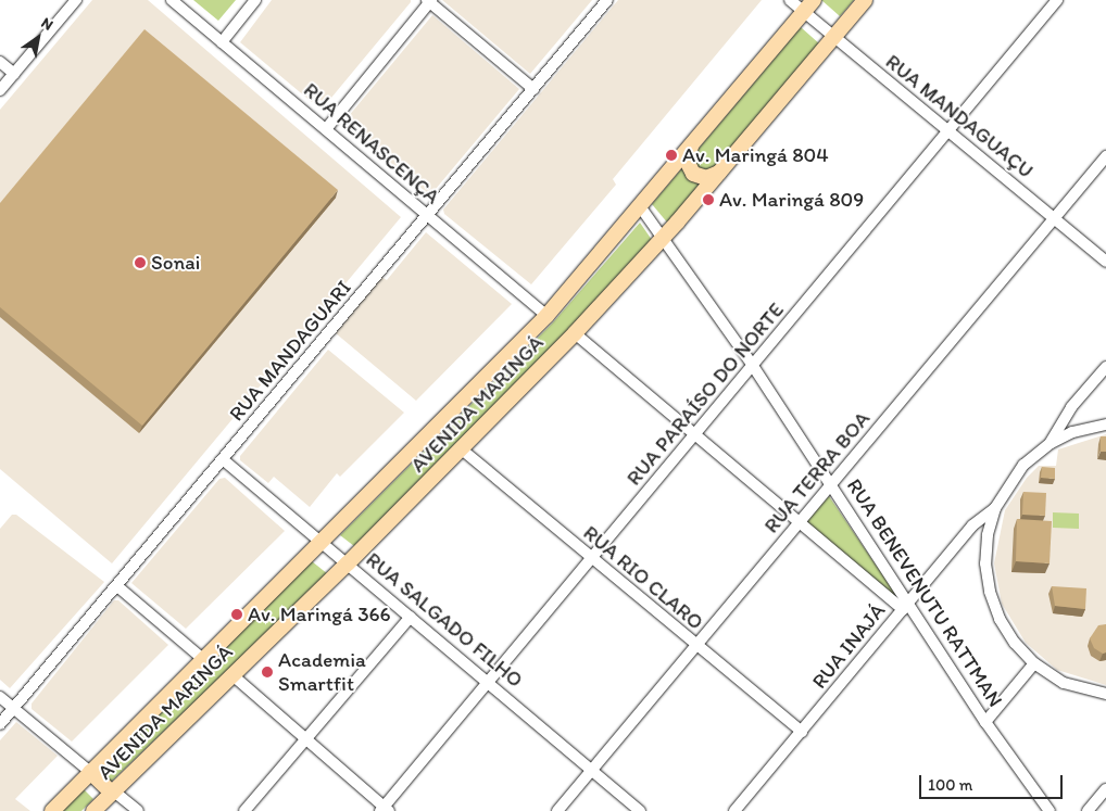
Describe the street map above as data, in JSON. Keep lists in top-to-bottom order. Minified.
{"streets":{"main road":["AVENIDA MARINGÁ"],"street":["RUA MANDAGUAÇU","RUA RENASCENÇA","RUA MANDAGUARI","RUA PARAÍSO DO NORTE","RUA TERRA BOA","RUA RIO CLARO","RUA BENEVENUTU RATTMAN","RUA SALGADO FILHO","RUA INAJÁ"]},"crossings":[["RUA MANDAGUAÇU","RUA PARAÍSO DO NORTE"],["RUA MANDAGUAÇU","AVENIDA MARINGÁ"],["RUA MANDAGUAÇU","RUA TERRA BOA"],["RUA RENASCENÇA","RUA MANDAGUARI"],["RUA RENASCENÇA","AVENIDA MARINGÁ"],["RUA MANDAGUARI","RUA SALGADO FILHO"],["RUA PARAÍSO DO NORTE","RUA RIO CLARO"],["RUA PARAÍSO DO NORTE","RUA BENEVENUTU RATTMAN"],["RUA PARAÍSO DO NORTE","RUA SALGADO FILHO"],["AVENIDA MARINGÁ","RUA RIO CLARO"],["AVENIDA MARINGÁ","RUA BENEVENUTU RATTMAN"],["AVENIDA MARINGÁ","RUA SALGADO FILHO"],["RUA TERRA BOA","RUA RIO CLARO"],["RUA TERRA BOA","RUA BENEVENUTU RATTMAN"],["RUA TERRA BOA","RUA SALGADO FILHO"],["RUA RIO CLARO","RUA INAJÁ"],["RUA BENEVENUTU RATTMAN","RUA INAJÁ"]],"places":["Av. Maringá 804","Av. Maringá 809","Sonai","Av. Maringá 366","Academia Smartfit"],"scale_bar":"100 m","north":"top right"}
